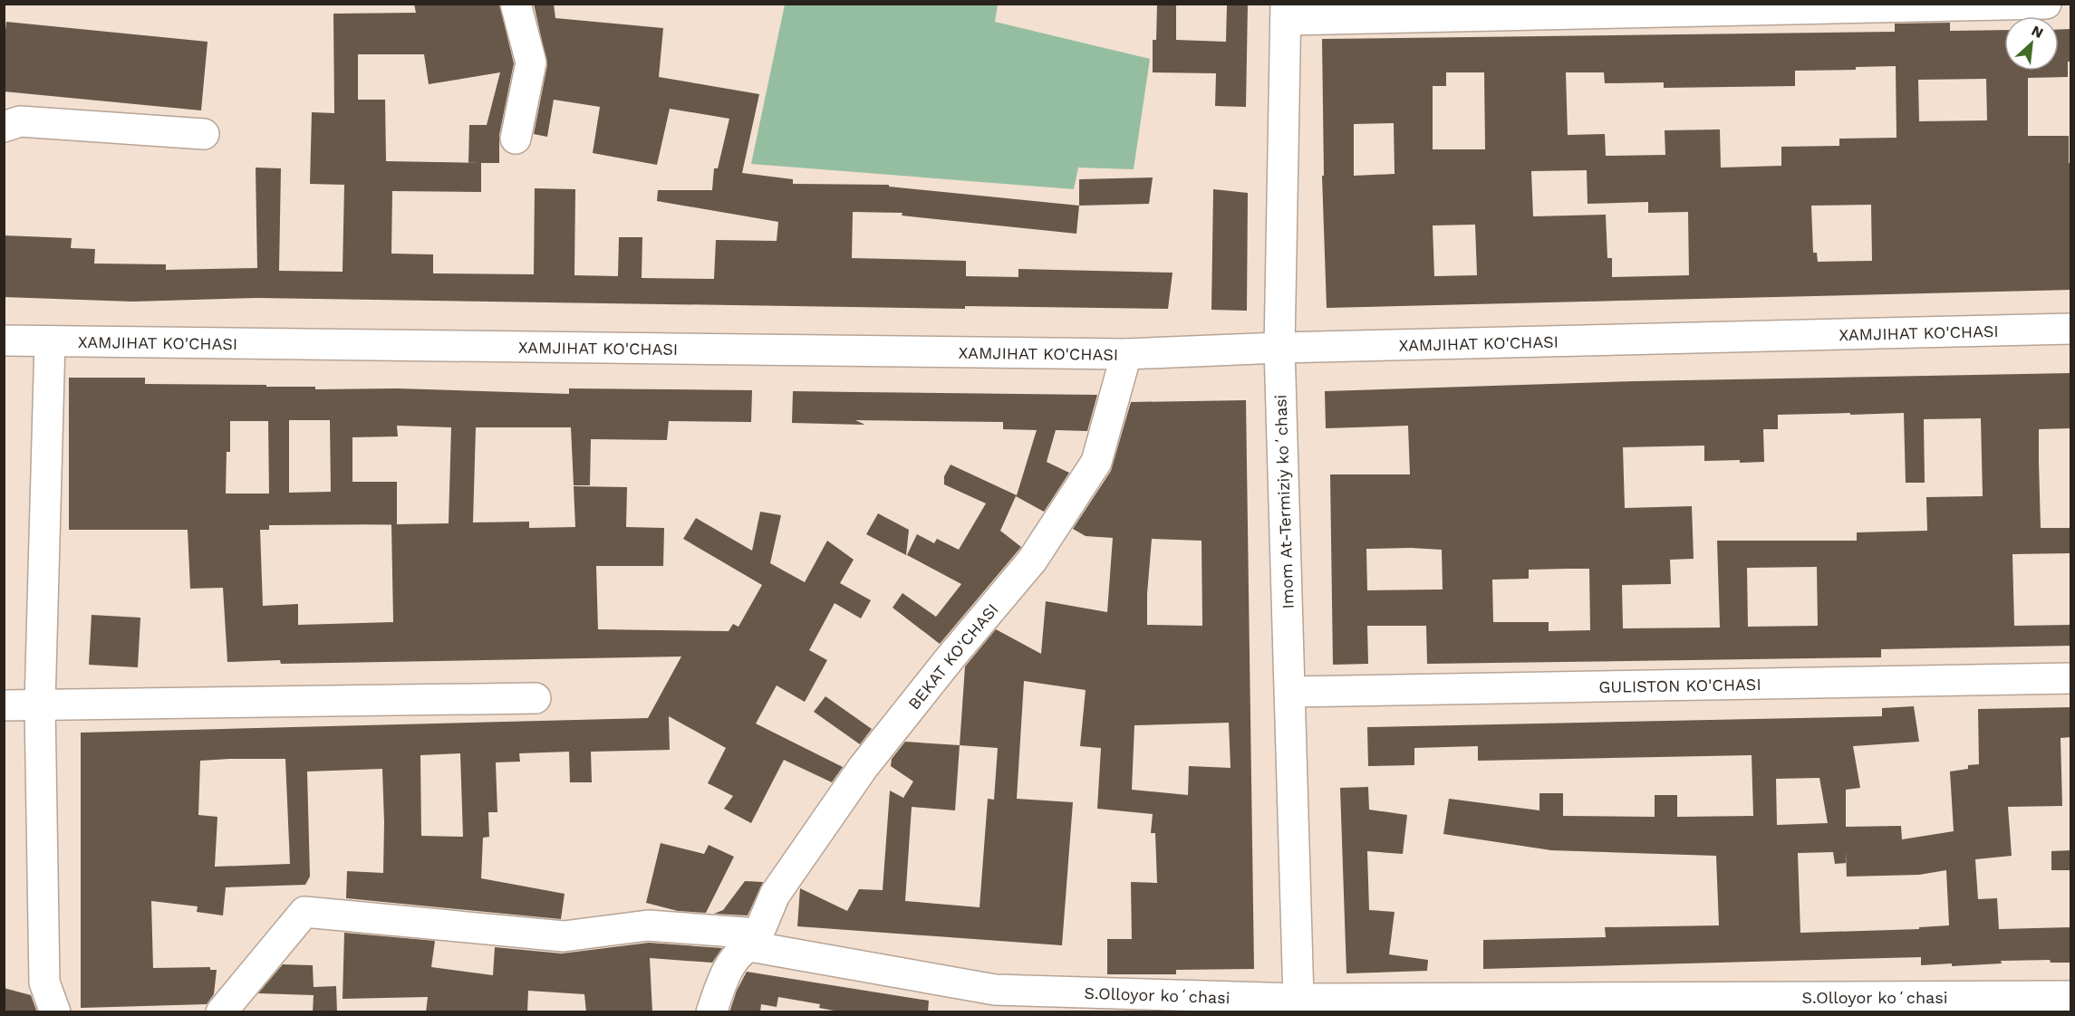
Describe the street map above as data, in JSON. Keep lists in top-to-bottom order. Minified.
{"streets":{"street":["XAMJIHAT KO'CHASI","Imom At-Termiziy koʻchasi","BEKAT KO'CHASI","GULISTON KO'CHASI","S.Olloyor koʻchasi"]},"crossings":[["XAMJIHAT KO'CHASI","Imom At-Termiziy koʻchasi"],["XAMJIHAT KO'CHASI","BEKAT KO'CHASI"],["Imom At-Termiziy koʻchasi","GULISTON KO'CHASI"],["Imom At-Termiziy koʻchasi","S.Olloyor koʻchasi"],["BEKAT KO'CHASI","S.Olloyor koʻchasi"]],"north":"top right"}
